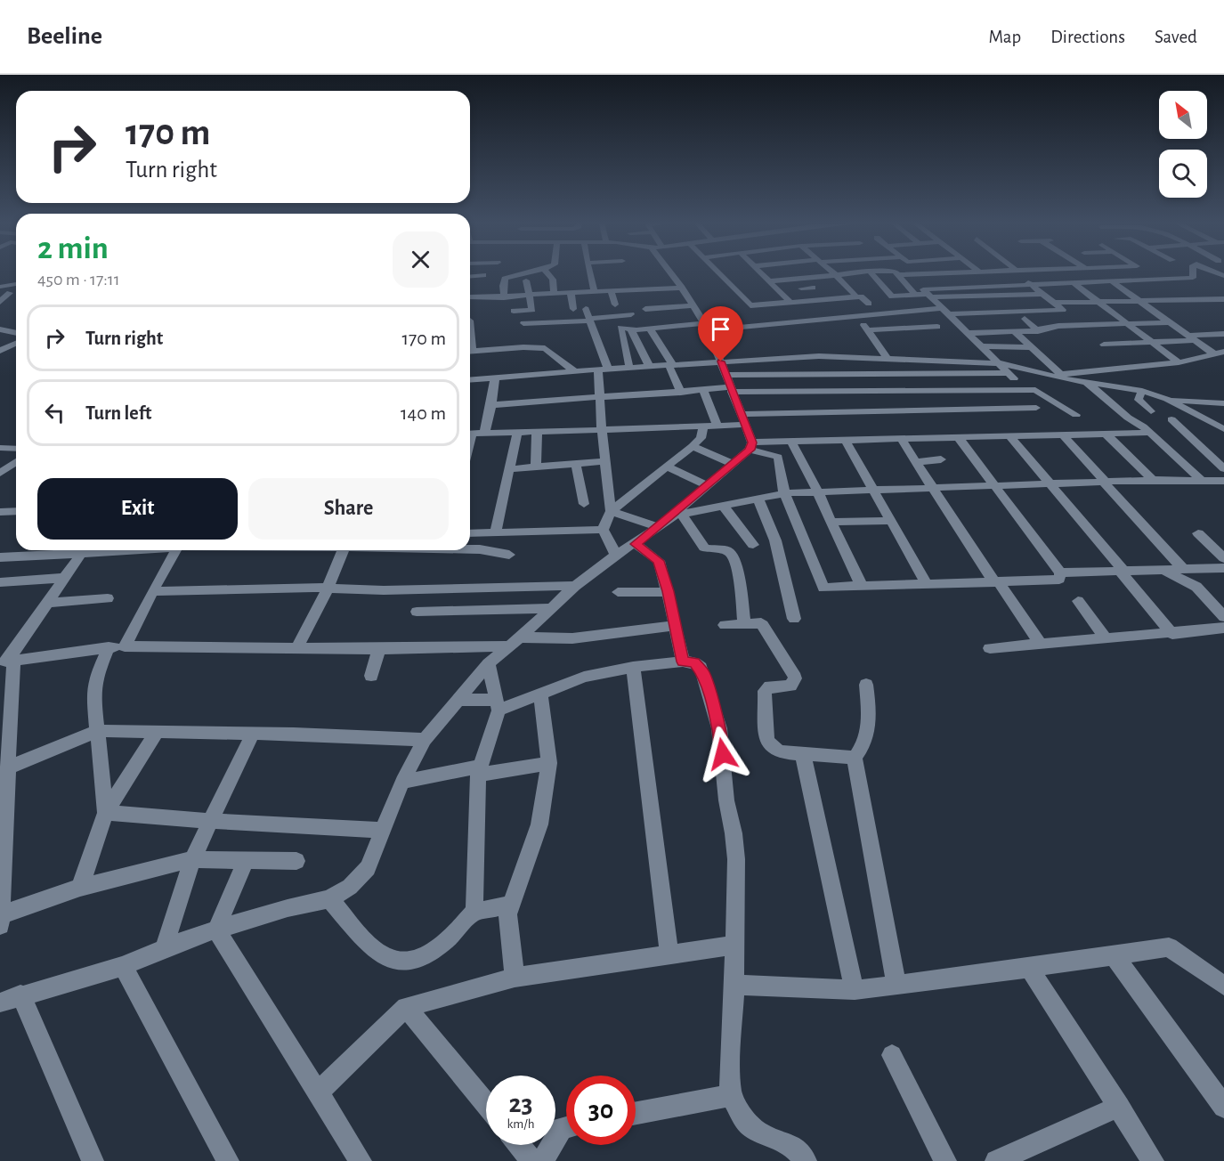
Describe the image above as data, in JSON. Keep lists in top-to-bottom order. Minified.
{"north":"top left","page":{"header":"Beeline","nav":["Map","Directions","Saved"],"turn":["170 m","Turn right"],"heading":["2 min","450 m · 17:11"],"list":[{"name":"Turn right","value":"170 m"},{"name":"Turn left","value":"140 m"}],"buttons":["Exit","Share"],"speed":"23 km/h","limit":"30"}}
